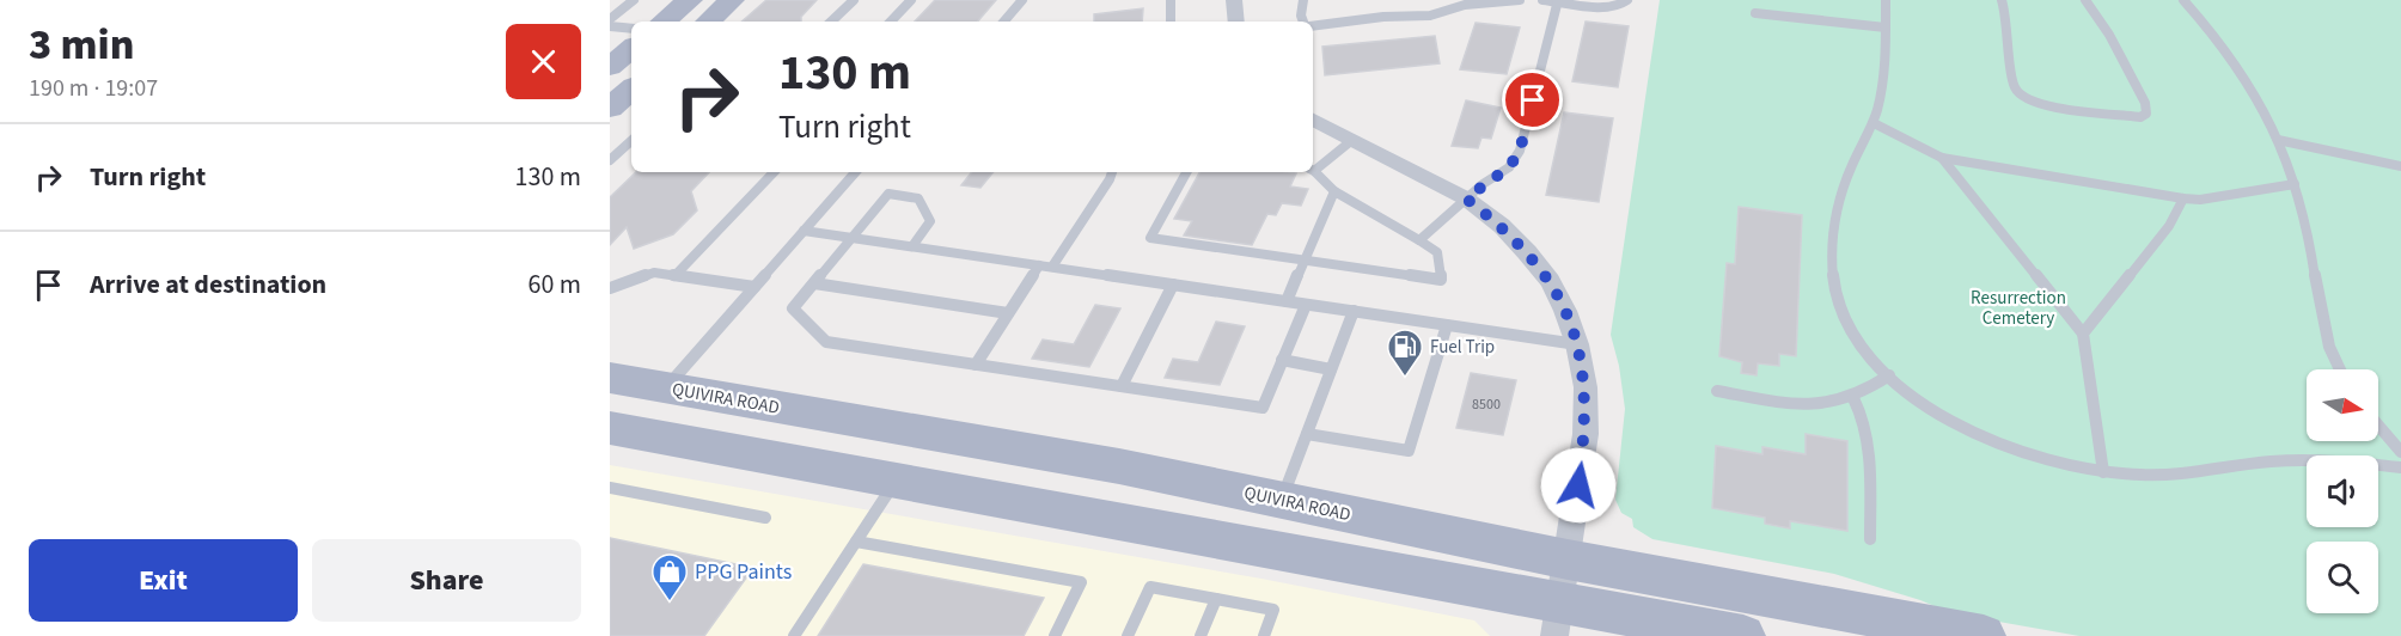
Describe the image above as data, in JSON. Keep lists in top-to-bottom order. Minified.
{"streets":{"main road":["QUIVIRA ROAD"]},"parks":["Resurrection Cemetery"],"places":{"fuel station":["Fuel Trip"],"shop":["PPG Paints"]},"house_numbers":["8500"],"north":"right","page":{"heading":["3 min","190 m · 19:07"],"turn":["130 m","Turn right"],"list":[{"name":"Turn right","value":"130 m"},{"name":"Arrive at destination","value":"60 m"}],"buttons":["Exit","Share"]}}
